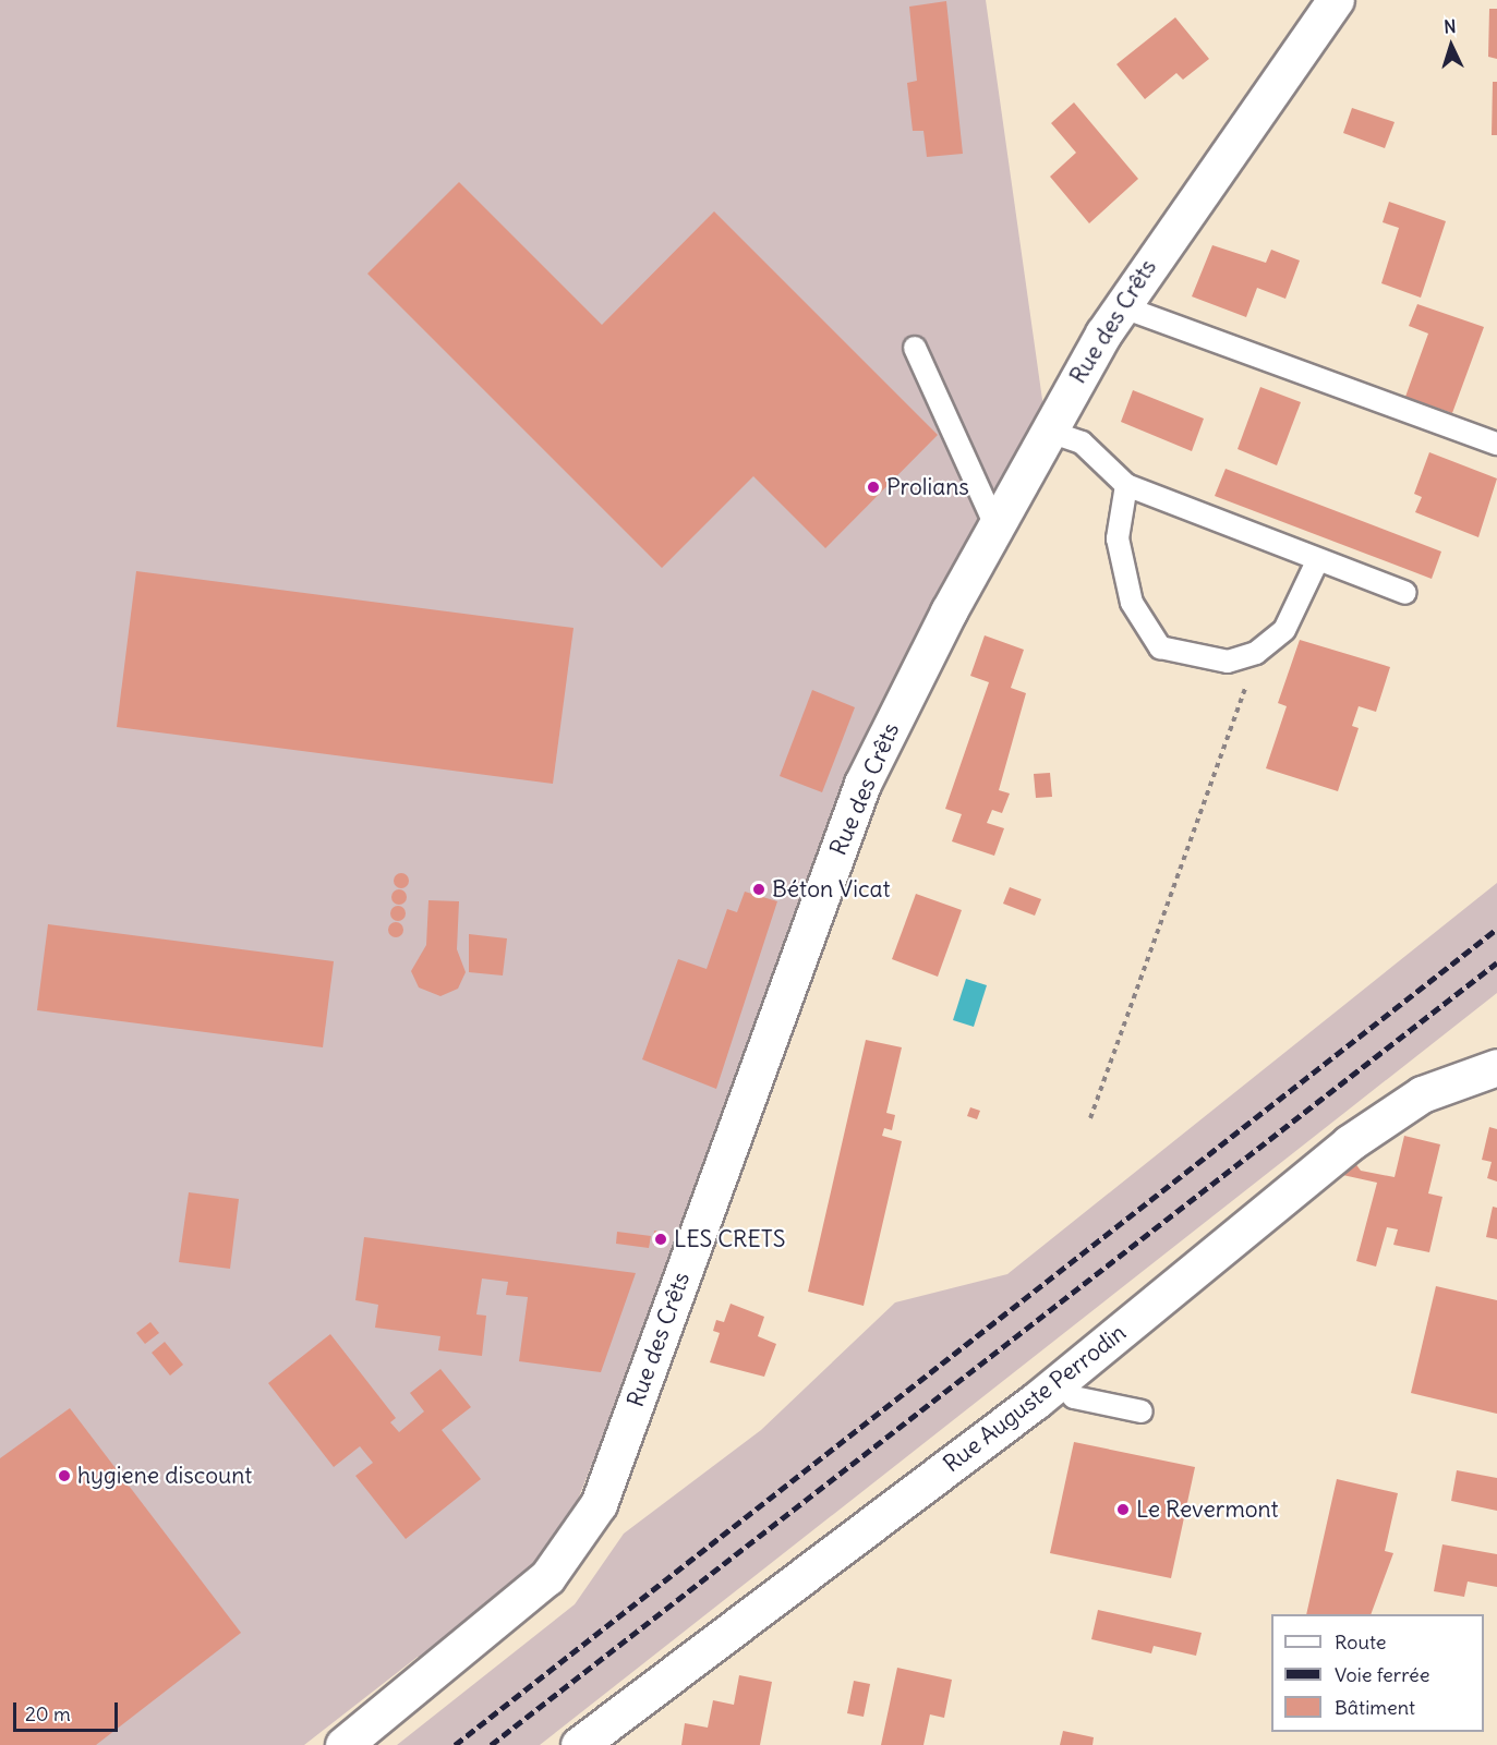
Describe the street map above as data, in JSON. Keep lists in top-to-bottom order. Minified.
{"streets":{"street":["Rue des Crêts","Rue Auguste Perrodin"]},"places":["Prolians","Béton Vicat","LES CRETS","hygiene discount","Le Revermont"],"legend":["Route","Voie ferrée","Bâtiment"],"scale_bar":"20 m","north":"top"}
